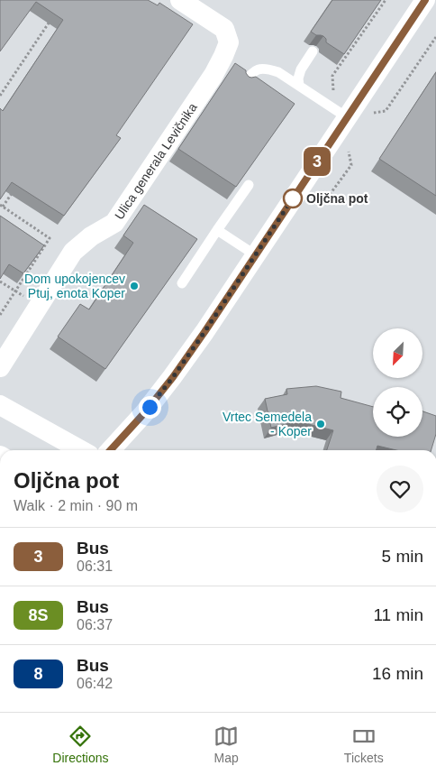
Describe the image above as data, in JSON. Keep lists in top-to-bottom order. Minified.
{"streets":{"street":["Ulica generala Levičnika"]},"places":["Oljčna pot","Dom upokojencev Ptuj, enota Koper","Vrtec Semedela - Koper"],"lines":["bus line 3"],"north":"bottom left","page":{"on_map":"3","heading":["Oljčna pot","Walk · 2 min · 90 m"],"list":[{"mark":"3","name":"Bus","note":"06:31","value":"5 min"},{"mark":"8S","name":"Bus","note":"06:37","value":"11 min"},{"mark":"8","name":"Bus","note":"06:42","value":"16 min"}],"tabs":["Directions","Map","Tickets"]}}
